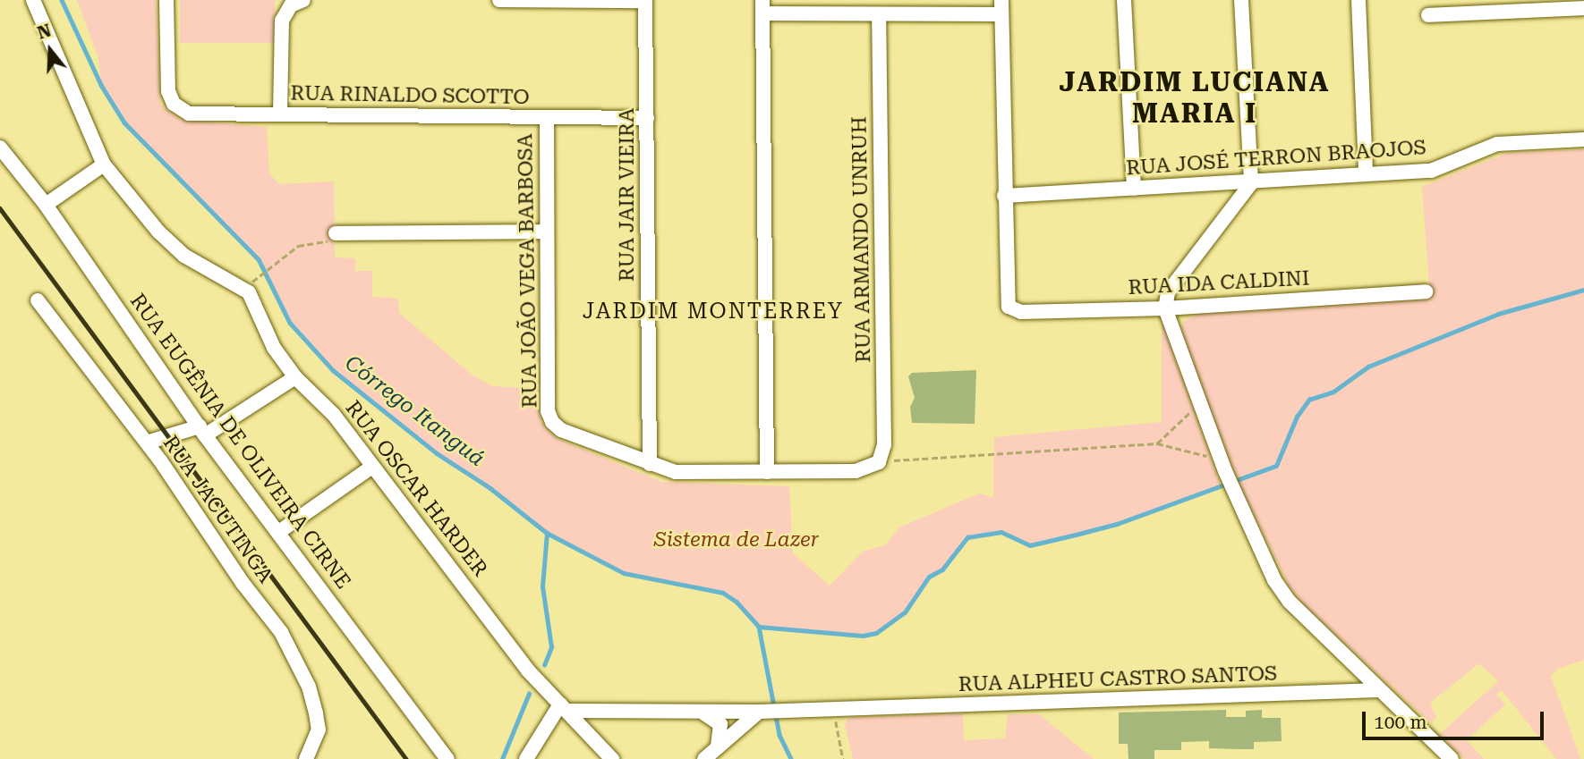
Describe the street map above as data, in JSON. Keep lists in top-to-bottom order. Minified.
{"streets":{"street":["RUA RINALDO SCOTTO","RUA JOSÉ TERRON BRAOJOS","RUA JAIR VIEIRA","RUA ARMANDO UNRUH","RUA JOÃO VEGA BARBOSA","RUA IDA CALDINI","RUA EUGÊNIA DE OLIVEIRA CIRNE","RUA OSCAR HARDER","RUA JACUTINGA","RUA ALPHEU CASTRO SANTOS"]},"crossings":[["RUA RINALDO SCOTTO","RUA JAIR VIEIRA"],["RUA RINALDO SCOTTO","RUA JOÃO VEGA BARBOSA"],["RUA JOSÉ TERRON BRAOJOS","RUA IDA CALDINI"],["RUA JAIR VIEIRA","RUA JOÃO VEGA BARBOSA"],["RUA OSCAR HARDER","RUA ALPHEU CASTRO SANTOS"]],"districts":["JARDIM LUCIANA MARIA I","JARDIM MONTERREY"],"water":["Córrego Itanguá"],"parks":["Sistema de Lazer"],"scale_bar":"100 m","north":"top"}
